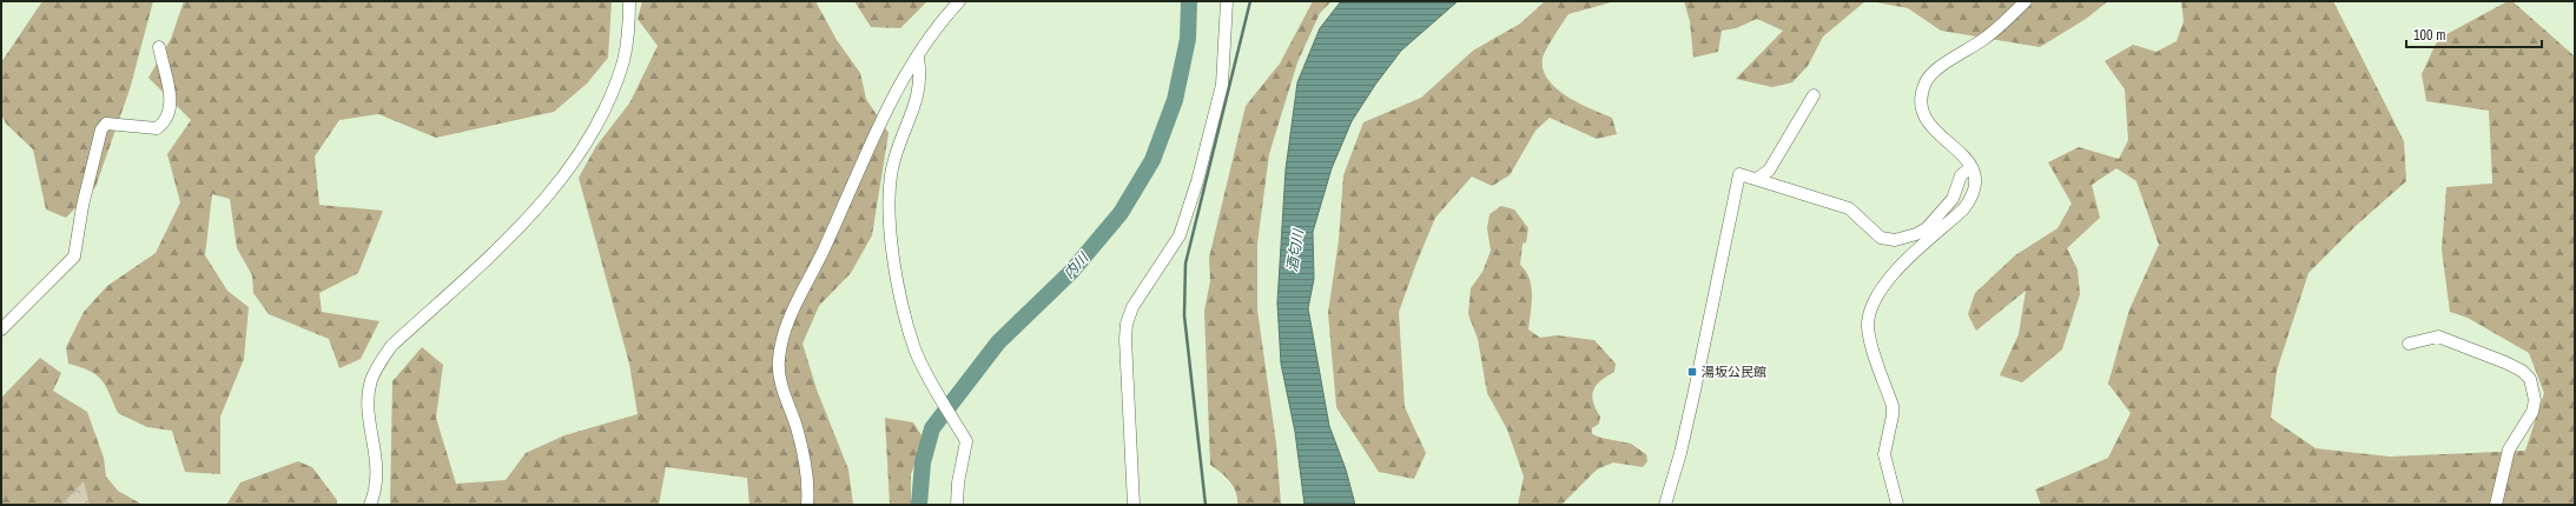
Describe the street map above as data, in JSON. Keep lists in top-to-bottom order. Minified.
{"water":["酒匂川","内川"],"places":{"transit":["湯坂公民館"]},"scale_bar":"100 m"}
